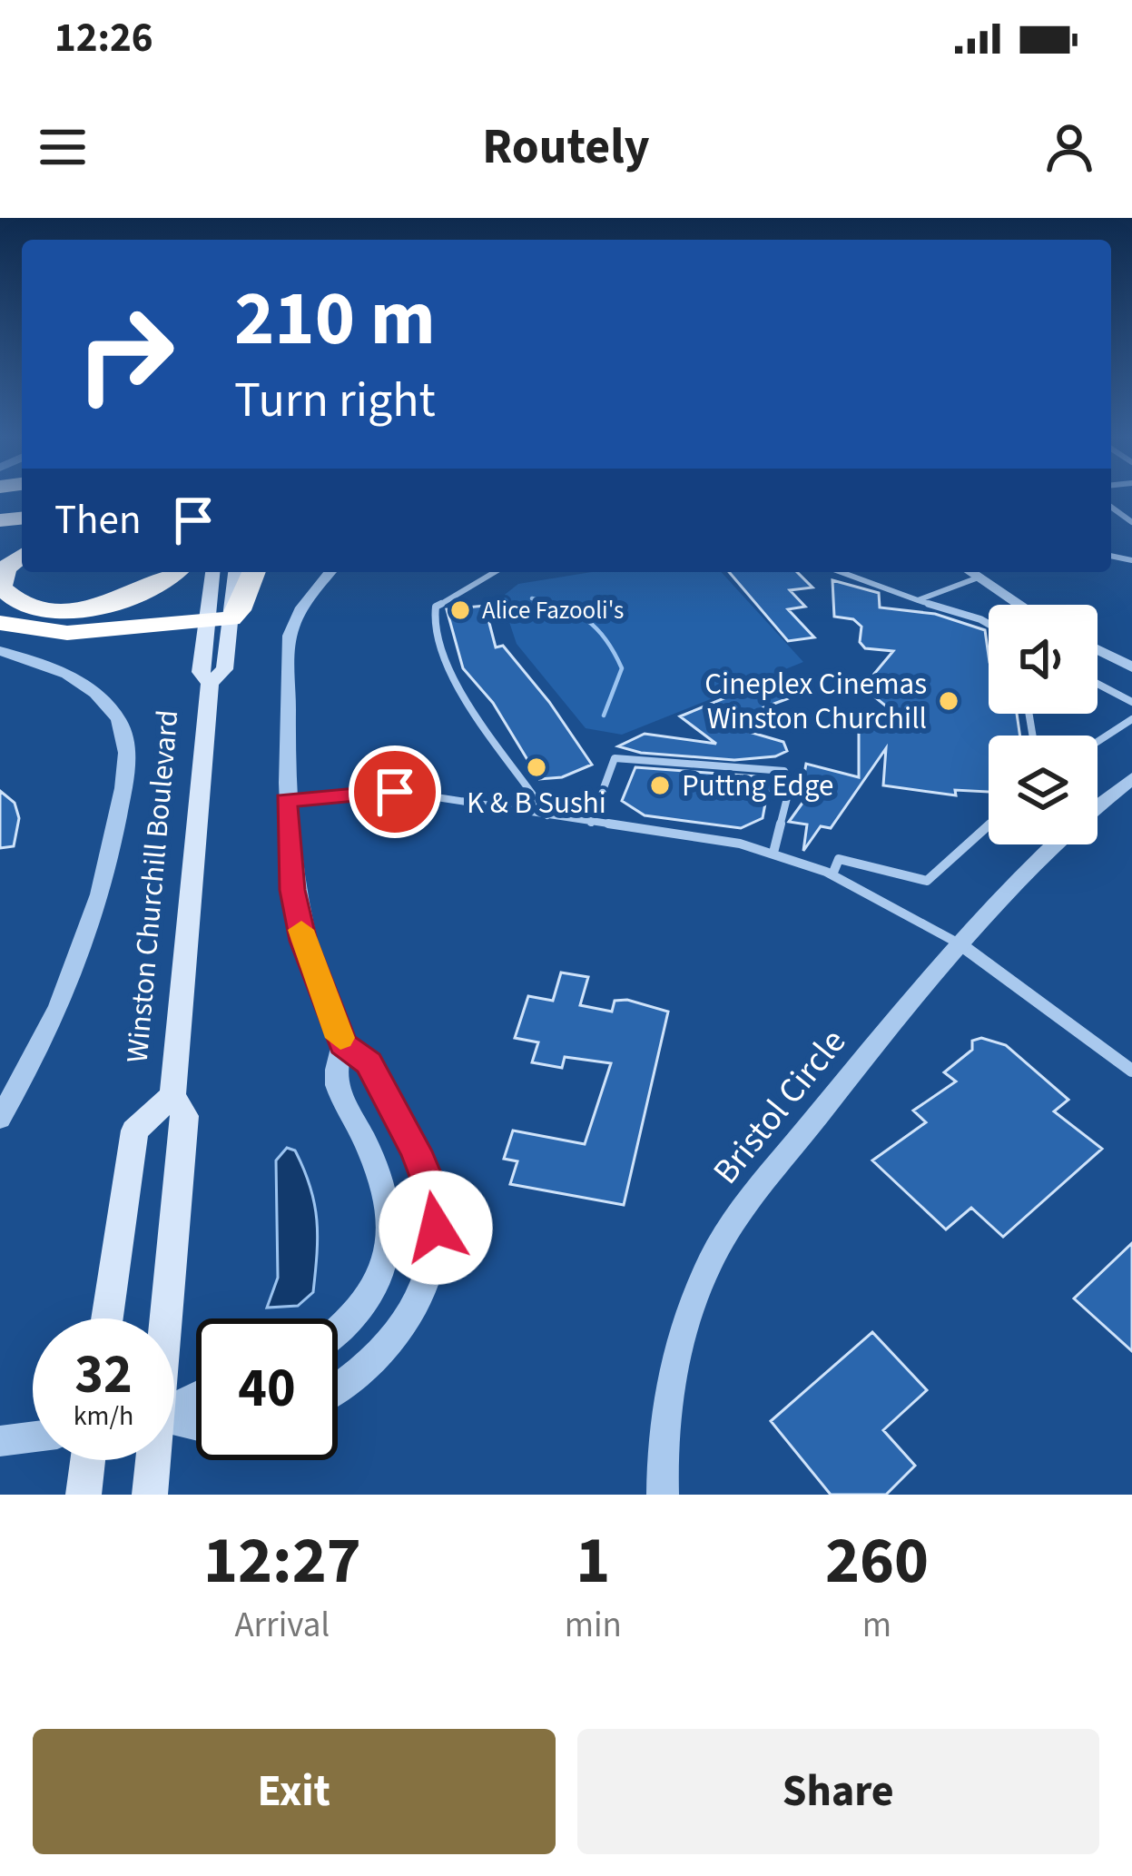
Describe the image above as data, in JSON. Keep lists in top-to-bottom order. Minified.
{"streets":{"main road":["Winston Churchill Boulevard"],"street":["Bristol Circle"]},"places":["Alice Fazooli's","Cineplex Cinemas Winston Churchill","K & B Sushi","Puttng Edge"],"page":{"status":"12:26","header":"Routely","turn":["210 m","Turn right"],"then":"Then","speed":"32 km/h","limit":"40","eta":["12:27","Arrival","1","min","260","m"],"buttons":["Exit","Share"]}}
